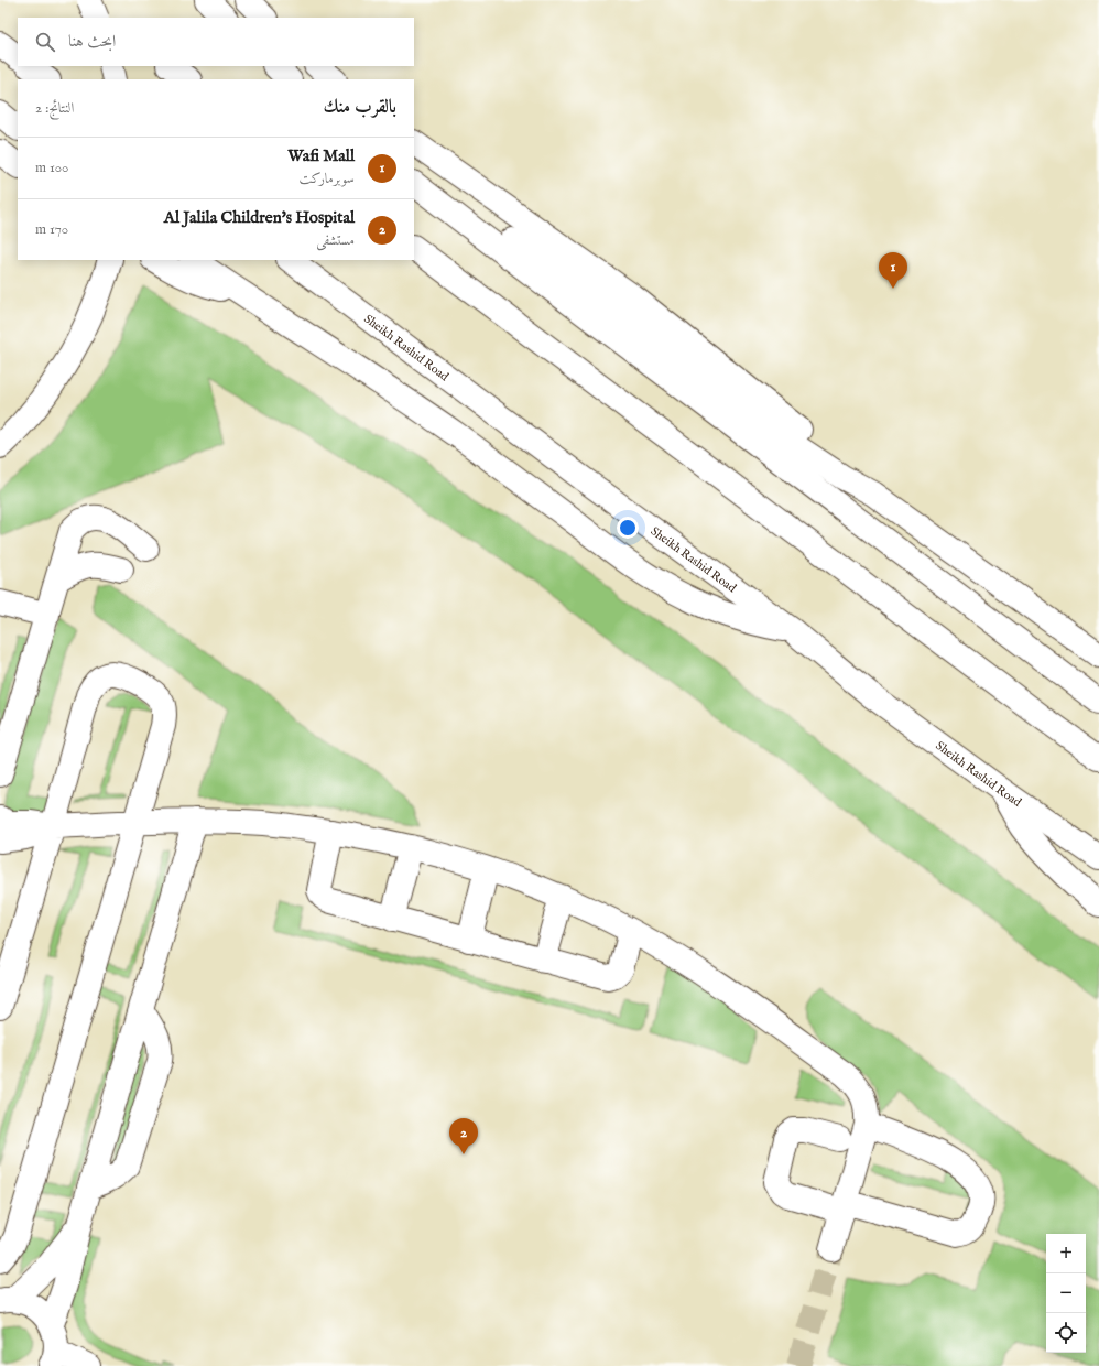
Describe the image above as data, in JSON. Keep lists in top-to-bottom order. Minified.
{"streets":{"main road":["Sheikh Rashid Road"]},"page":{"search":"ابحث هنا","heading":["بالقرب منك","النتائج: 2"],"list":[{"mark":"1","name":"Wafi Mall","note":"سوبرماركت","value":"100 m"},{"mark":"2","name":"Al Jalila Children's Hospital","note":"مستشفى","value":"170 m"}],"pins":["1","2"],"map_buttons":["+","−"]}}
